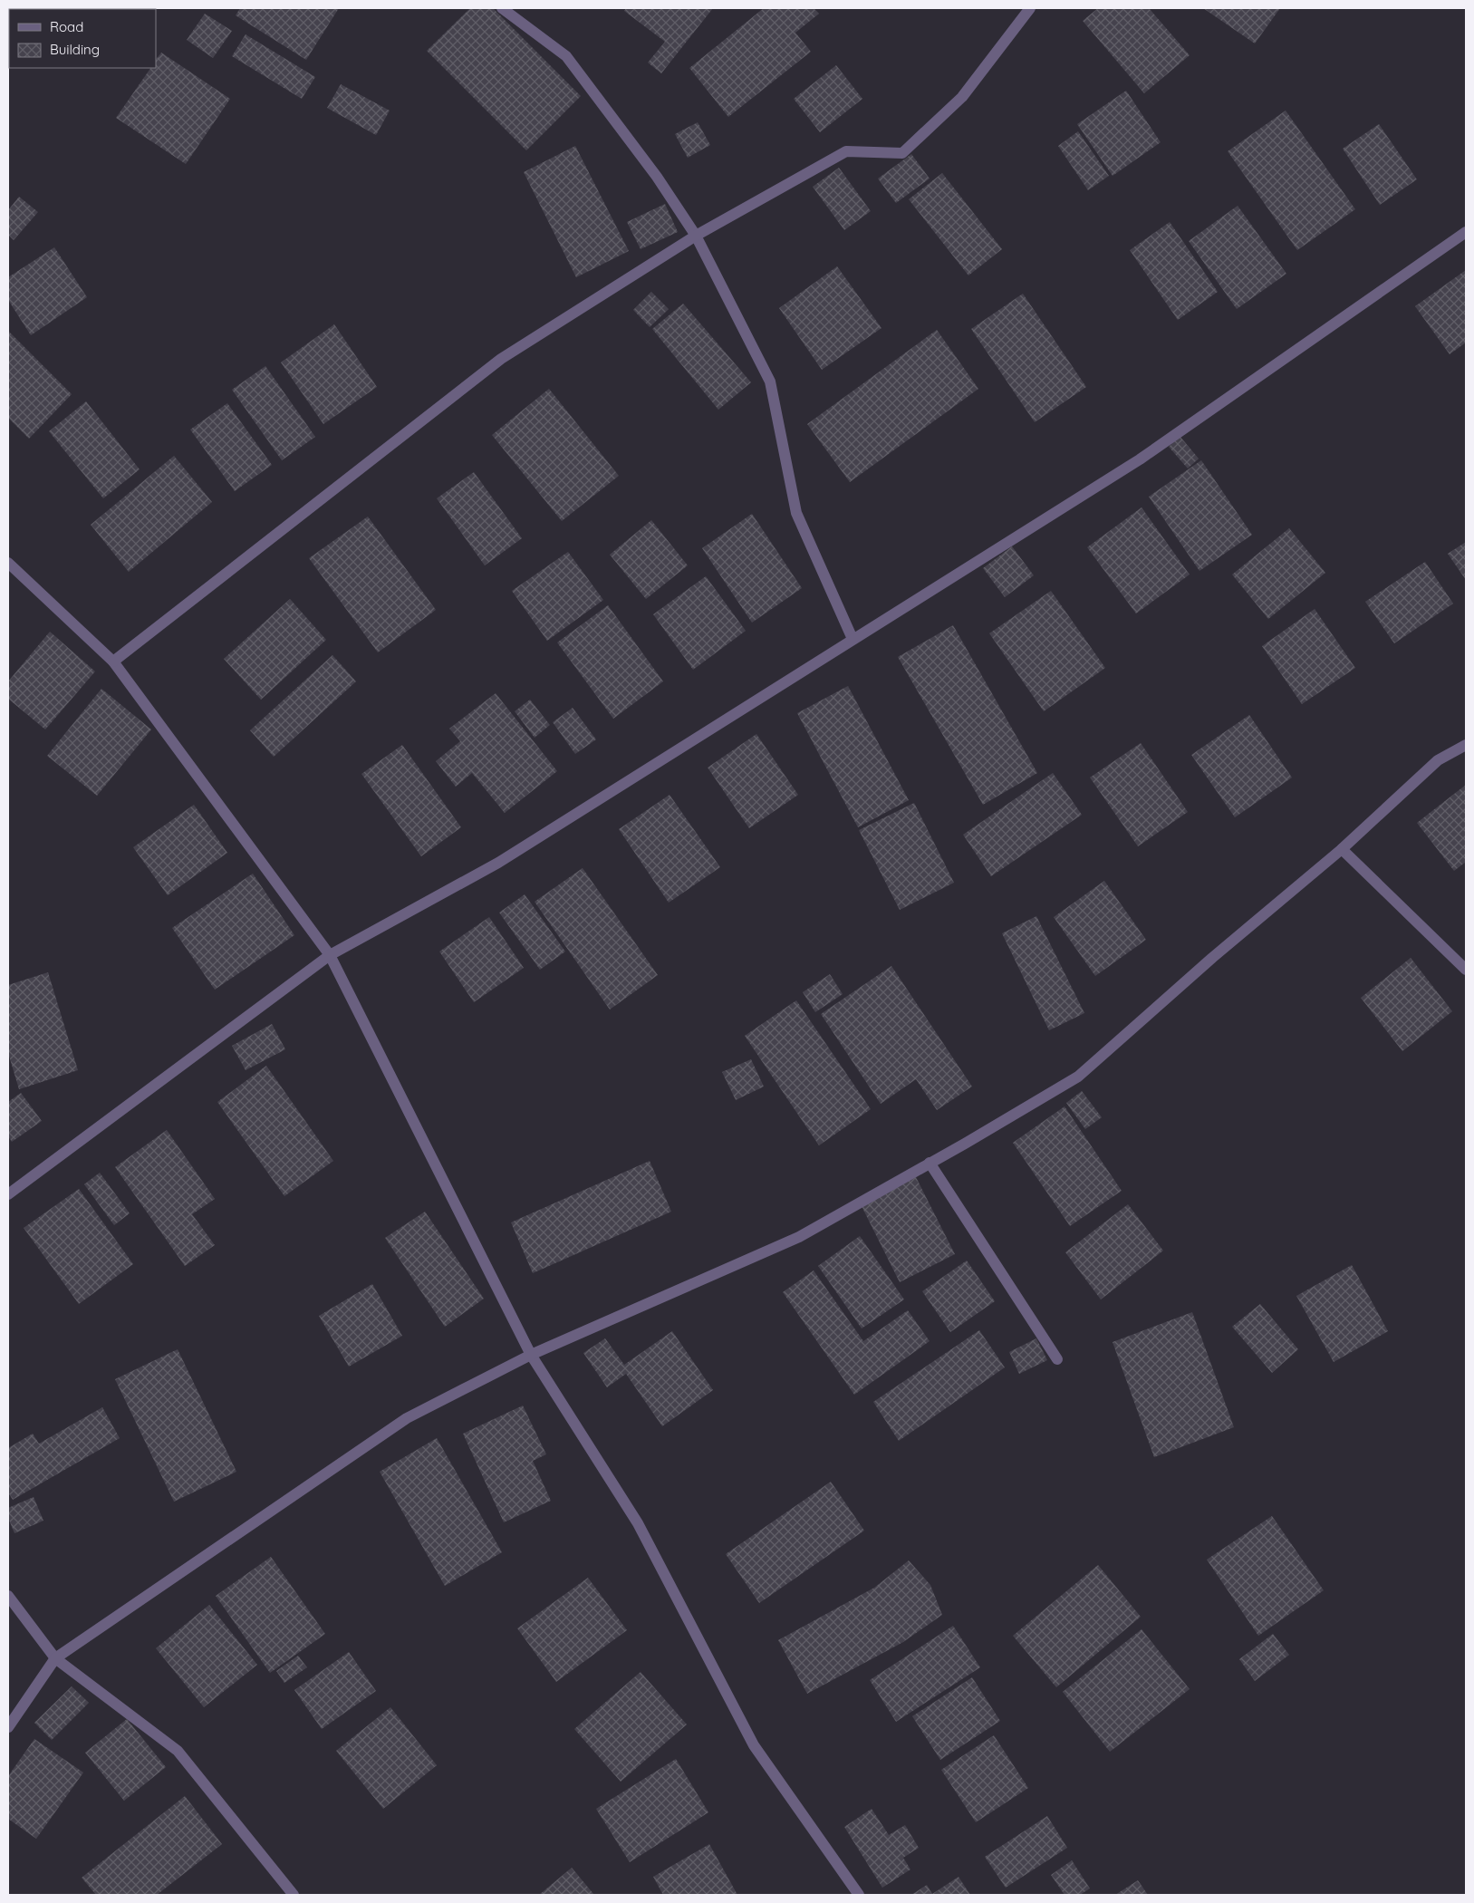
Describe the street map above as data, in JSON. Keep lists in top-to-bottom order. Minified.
{"legend":["Road","Building"]}
